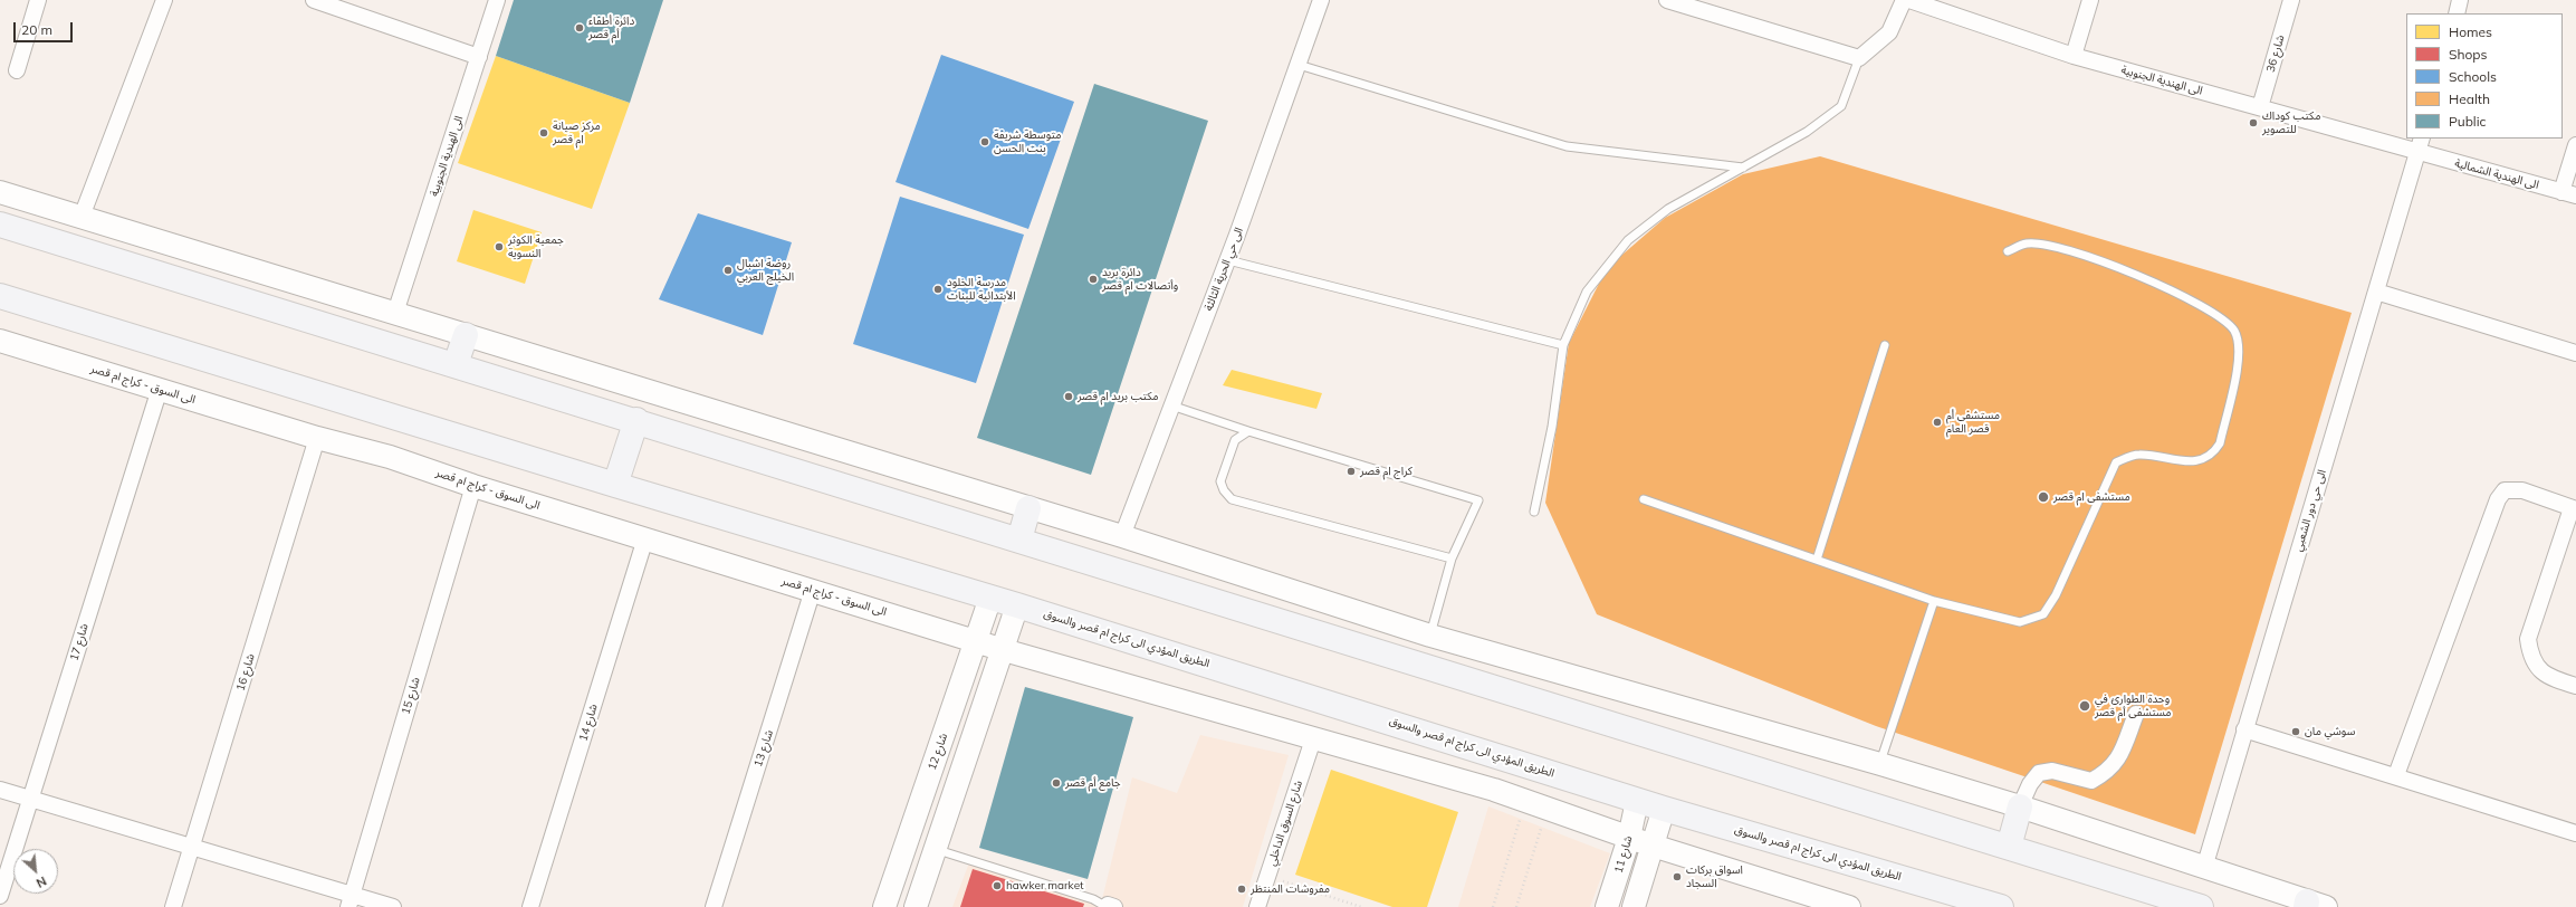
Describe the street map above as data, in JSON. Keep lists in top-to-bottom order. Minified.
{"streets":{"main road":["الطريق المؤدي الى كراج ام قصر والسوق"],"street":["شارع 36","الى الهندية الجنوبية","الى الهندية الشمالية","الى حي الحرية الثالثة","الى السوق - كراج ام قصر","الى حي دور الشعبي","شارع 17","شارع 16","شارع 15","شارع 14","شارع 13","شارع 12","شارع السوق الداخلي","شارع 11"]},"crossings":[["شارع 36","الى الهندية الجنوبية"],["الى الهندية الجنوبية","الى الهندية الشمالية"],["الى الهندية الجنوبية","الى حي دور الشعبي"],["الى الهندية الشمالية","الى حي دور الشعبي"],["الى السوق - كراج ام قصر","شارع 17"],["الى السوق - كراج ام قصر","شارع 16"],["الى السوق - كراج ام قصر","شارع 15"],["الى السوق - كراج ام قصر","شارع 14"],["الى السوق - كراج ام قصر","شارع 13"],["الى السوق - كراج ام قصر","شارع 12"],["الى السوق - كراج ام قصر","شارع السوق الداخلي"],["الى السوق - كراج ام قصر","شارع 11"],["الطريق المؤدي الى كراج ام قصر والسوق","شارع 12"],["الطريق المؤدي الى كراج ام قصر والسوق","شارع 11"]],"places":["دائرة أطفاء أم قصر","مكتب كوداك للتصوير","مركز صيانة ام قصر","متوسطة شريفة بنت الحسن","جمعية الكوثر النسوية","روضة اشبال الخيلج العربي","دائرة بريد وأتصالات ام قصر","مدرسة الخلود الأبتدائية للبنات","مكتب بريد ام قصر","مستشفى أم قصر العام","كراج ام قصر","مستشفى ام قصر","وحدة الطوارئ في مستشفى أم قصر","سوشي مان","جامع أم قصر","اسواق بركات السجاد","hawker market","مفروشات المنتظر"],"legend":["Homes","Shops","Schools","Health","Public"],"scale_bar":"20 m","north":"bottom right"}
